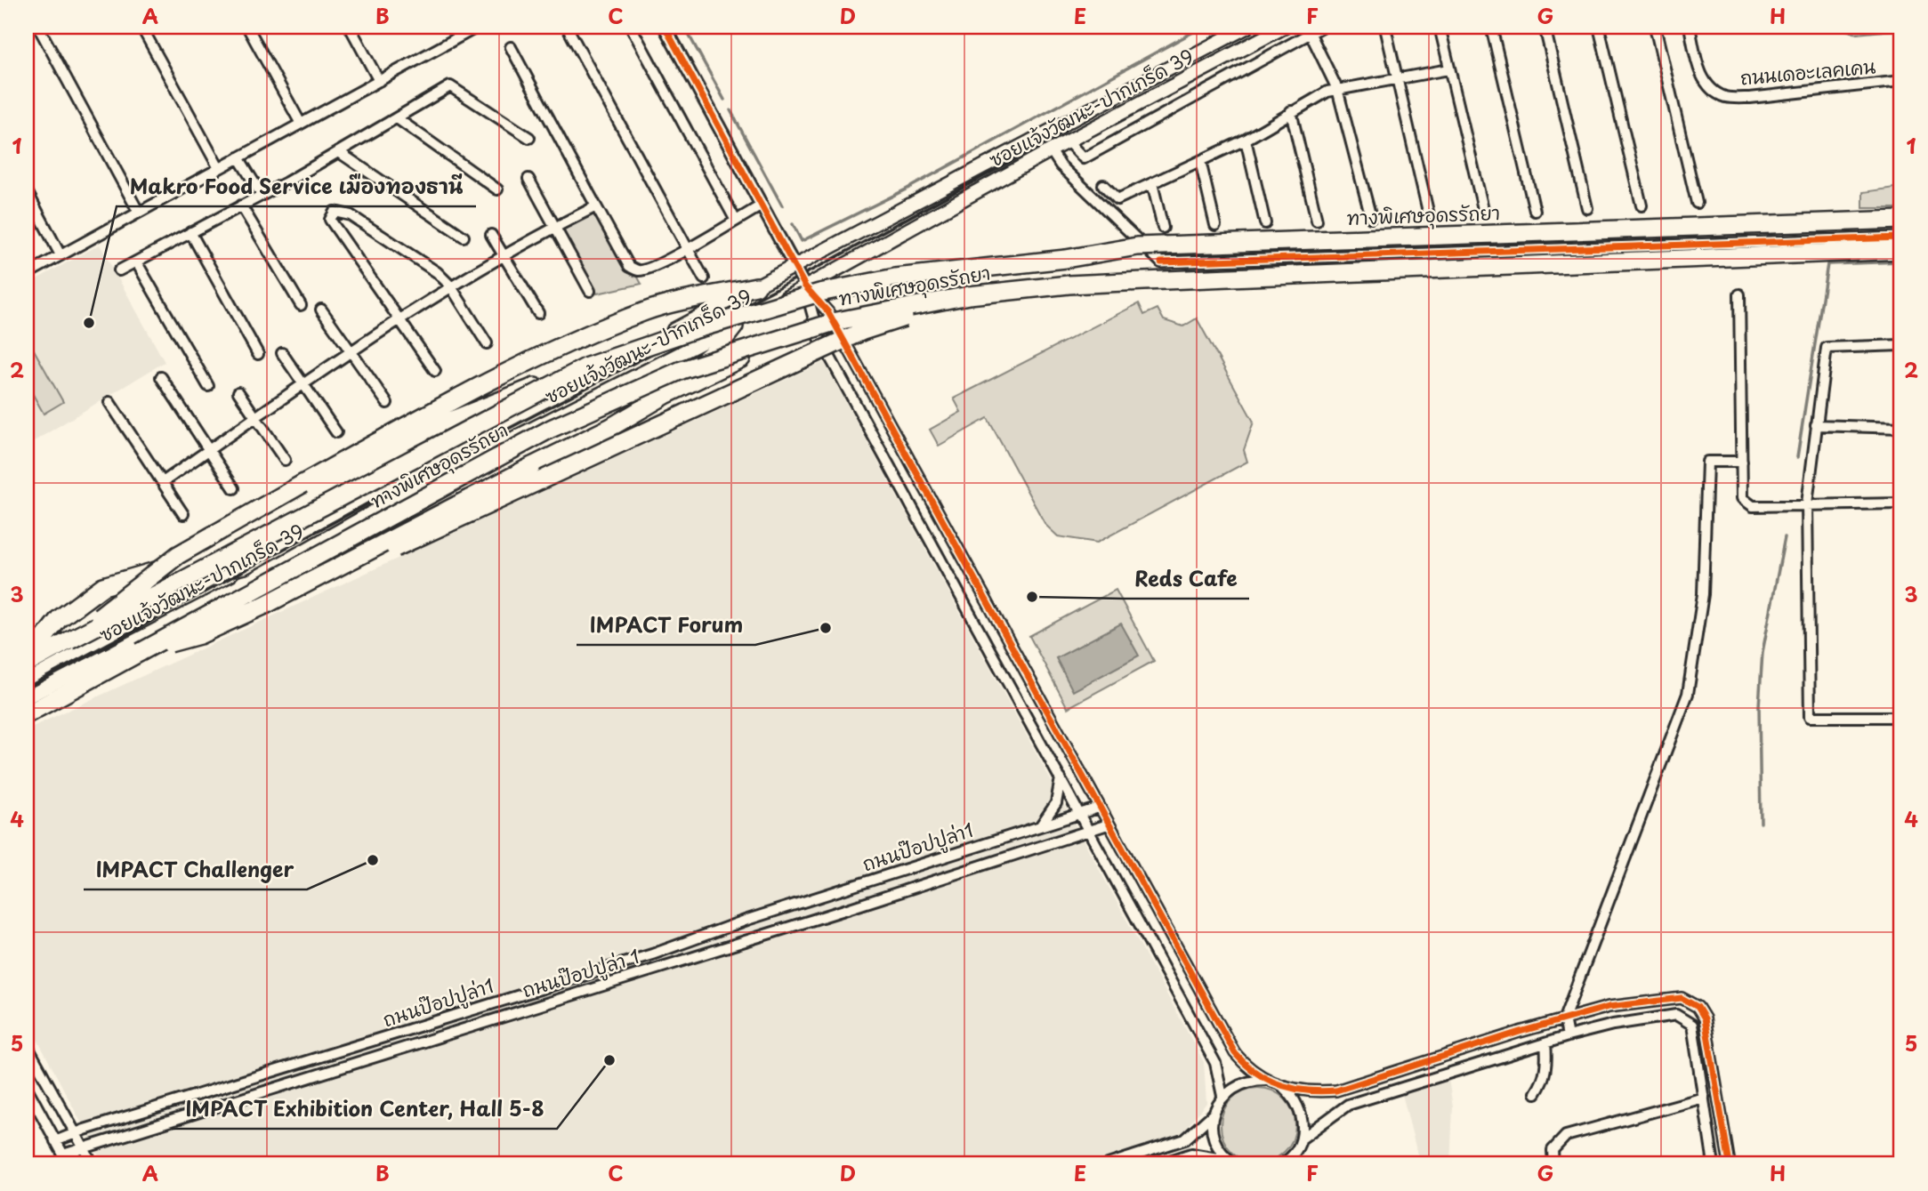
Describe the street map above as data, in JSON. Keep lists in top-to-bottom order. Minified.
{"streets":{"highway":["ทางพิเศษอุดรรัถยา"],"main road":["ซอยแจ้งวัฒนะ-ปากเกร็ด 39"],"street":["ถนนเดอะเลคเคน","ถนนป๊อปปูล่า1","ถนนป๊อปปูล่า 1"]},"places":["Makro Food Service เมืองทองธานี","Reds Cafe","IMPACT Forum","IMPACT Challenger","IMPACT Exhibition Center, Hall 5-8"],"grid":{"columns":["A","B","C","D","E","F","G","H"],"rows":["1","2","3","4","5"]}}
